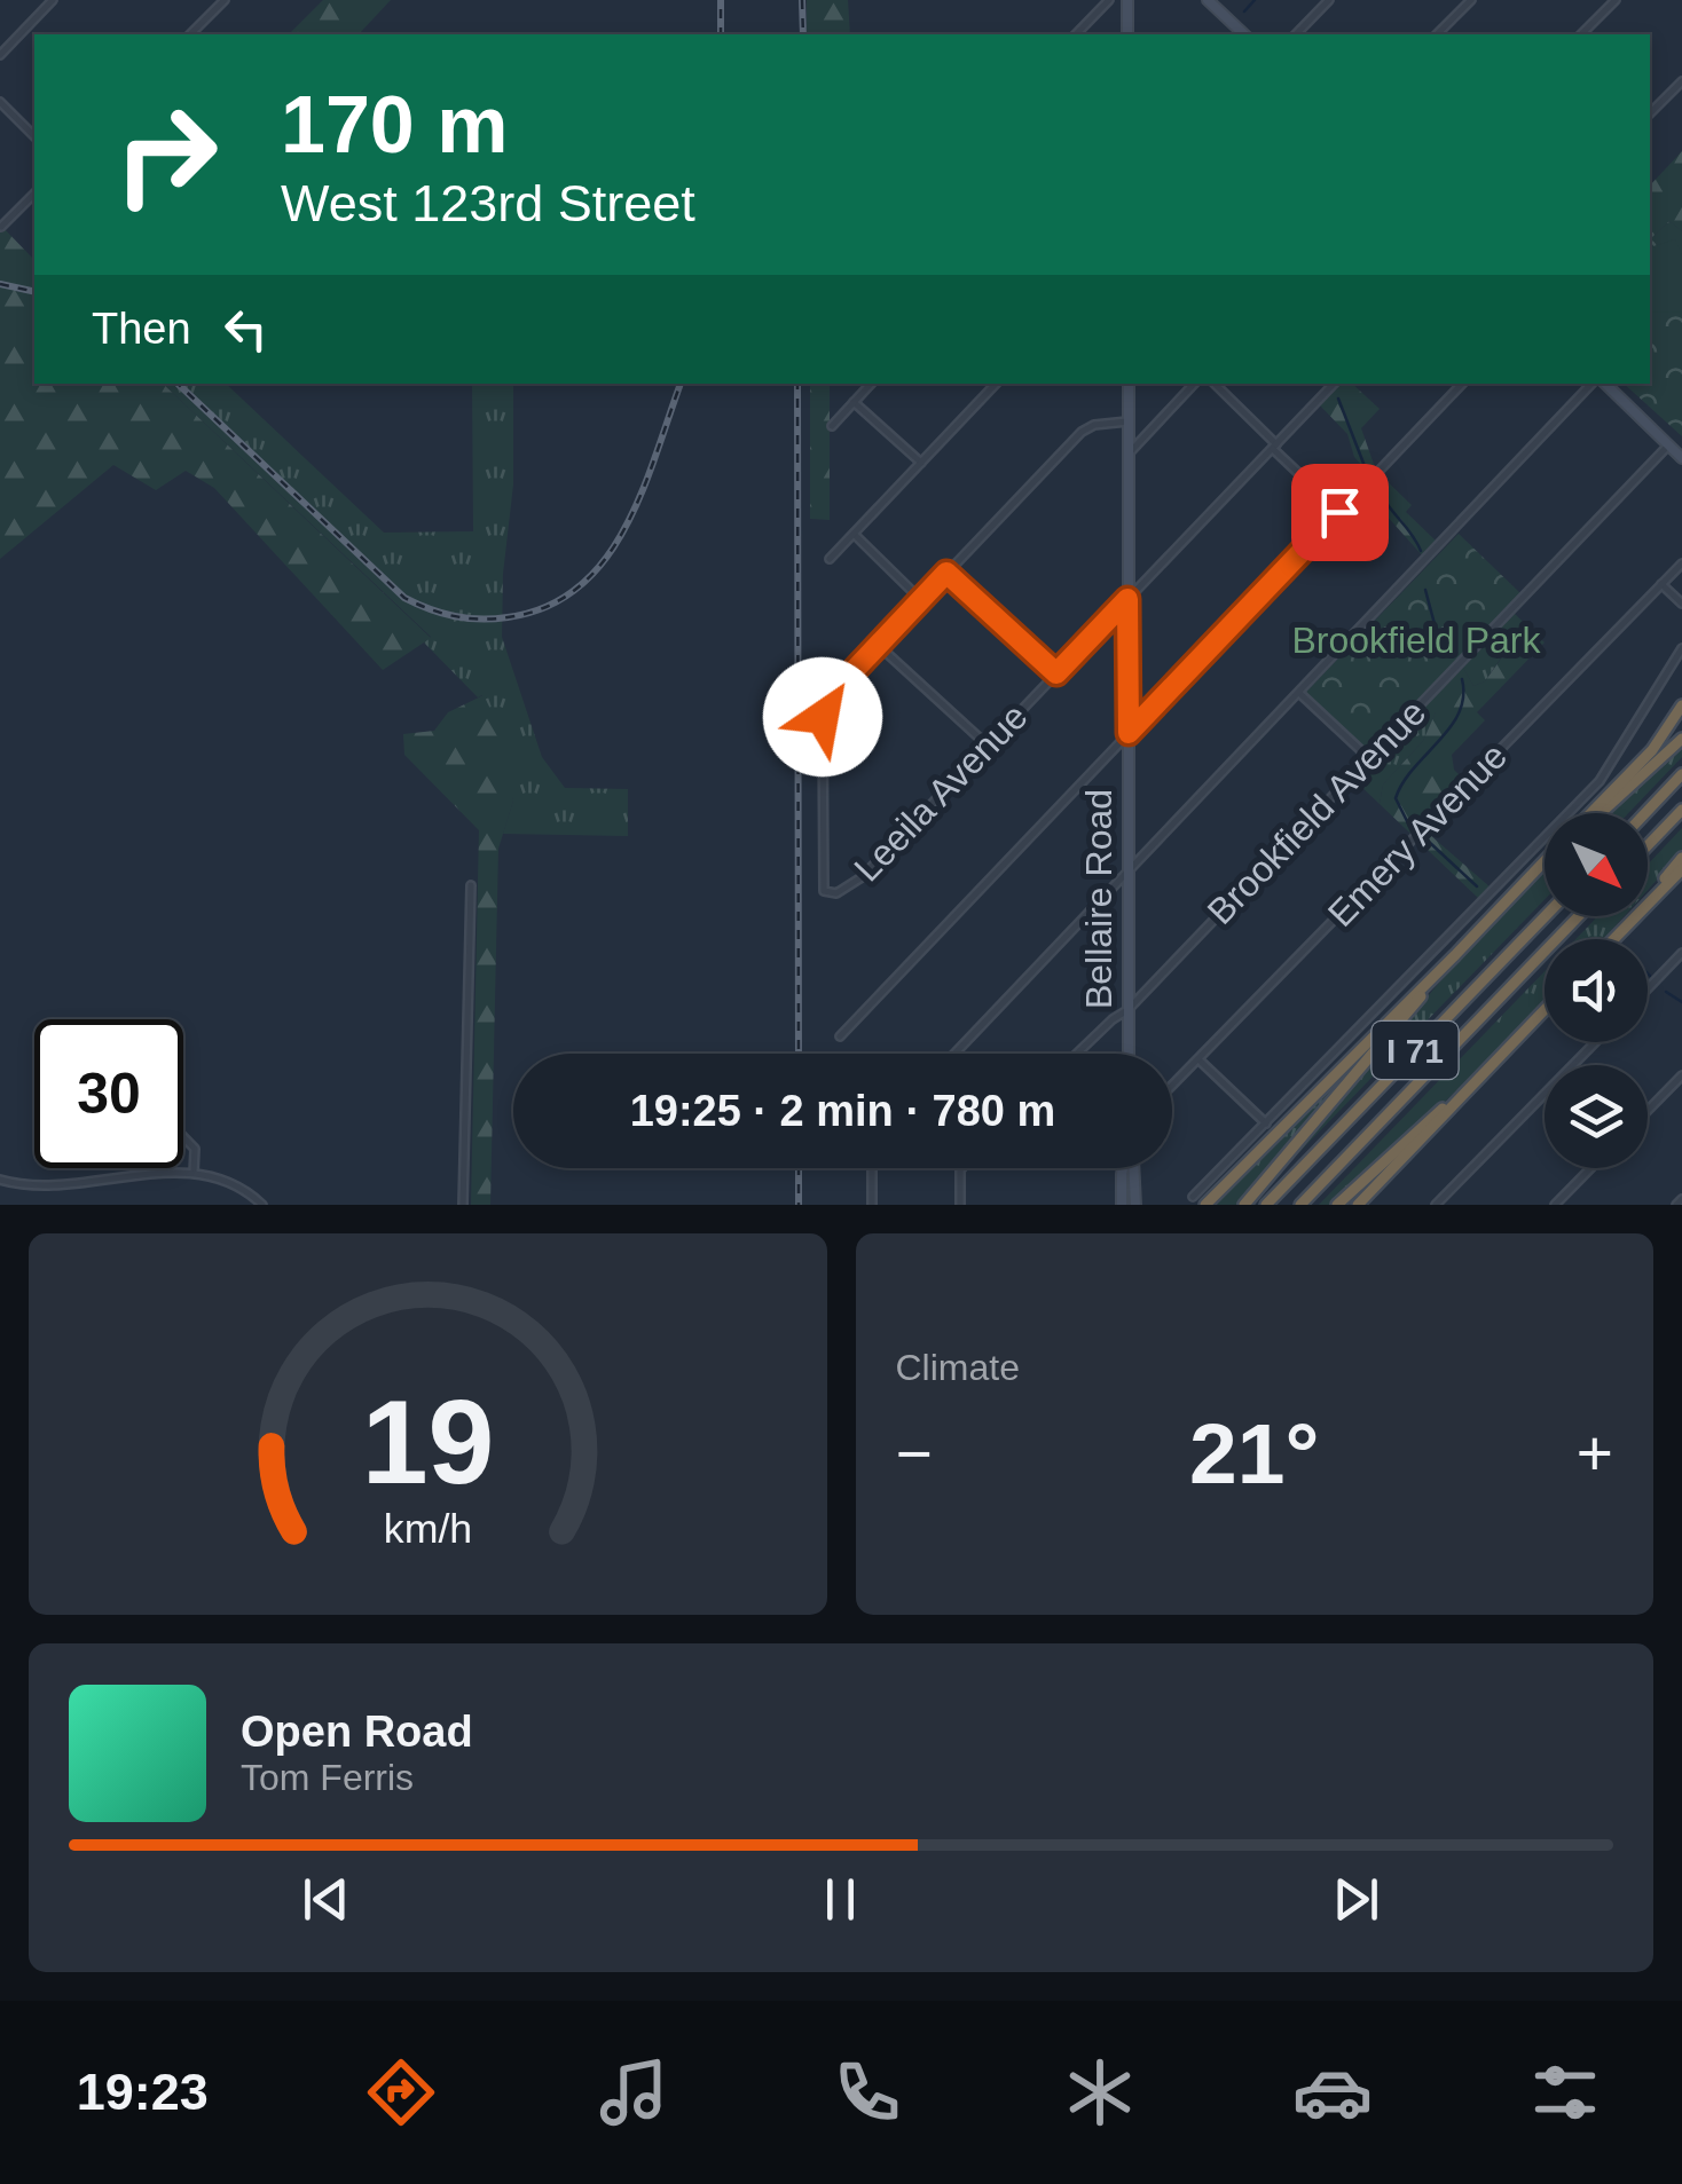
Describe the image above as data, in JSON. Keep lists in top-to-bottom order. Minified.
{"streets":{"highway":["I 71"],"street":["Leeila Avenue","Brookfield Avenue","Emery Avenue","Bellaire Road"]},"crossings":[["Leeila Avenue","Bellaire Road"],["Brookfield Avenue","Bellaire Road"]],"parks":["Brookfield Park"],"north":"bottom right","page":{"turn":["170 m","West 123rd Street"],"then":"Then","limit":"30","trip":"19:25 · 2 min · 780 m","tile":"Climate","heat":["−","21°","+"],"song":["Open Road","Tom Ferris"],"tabs":"19:23","gauge":["19","km/h"]}}
